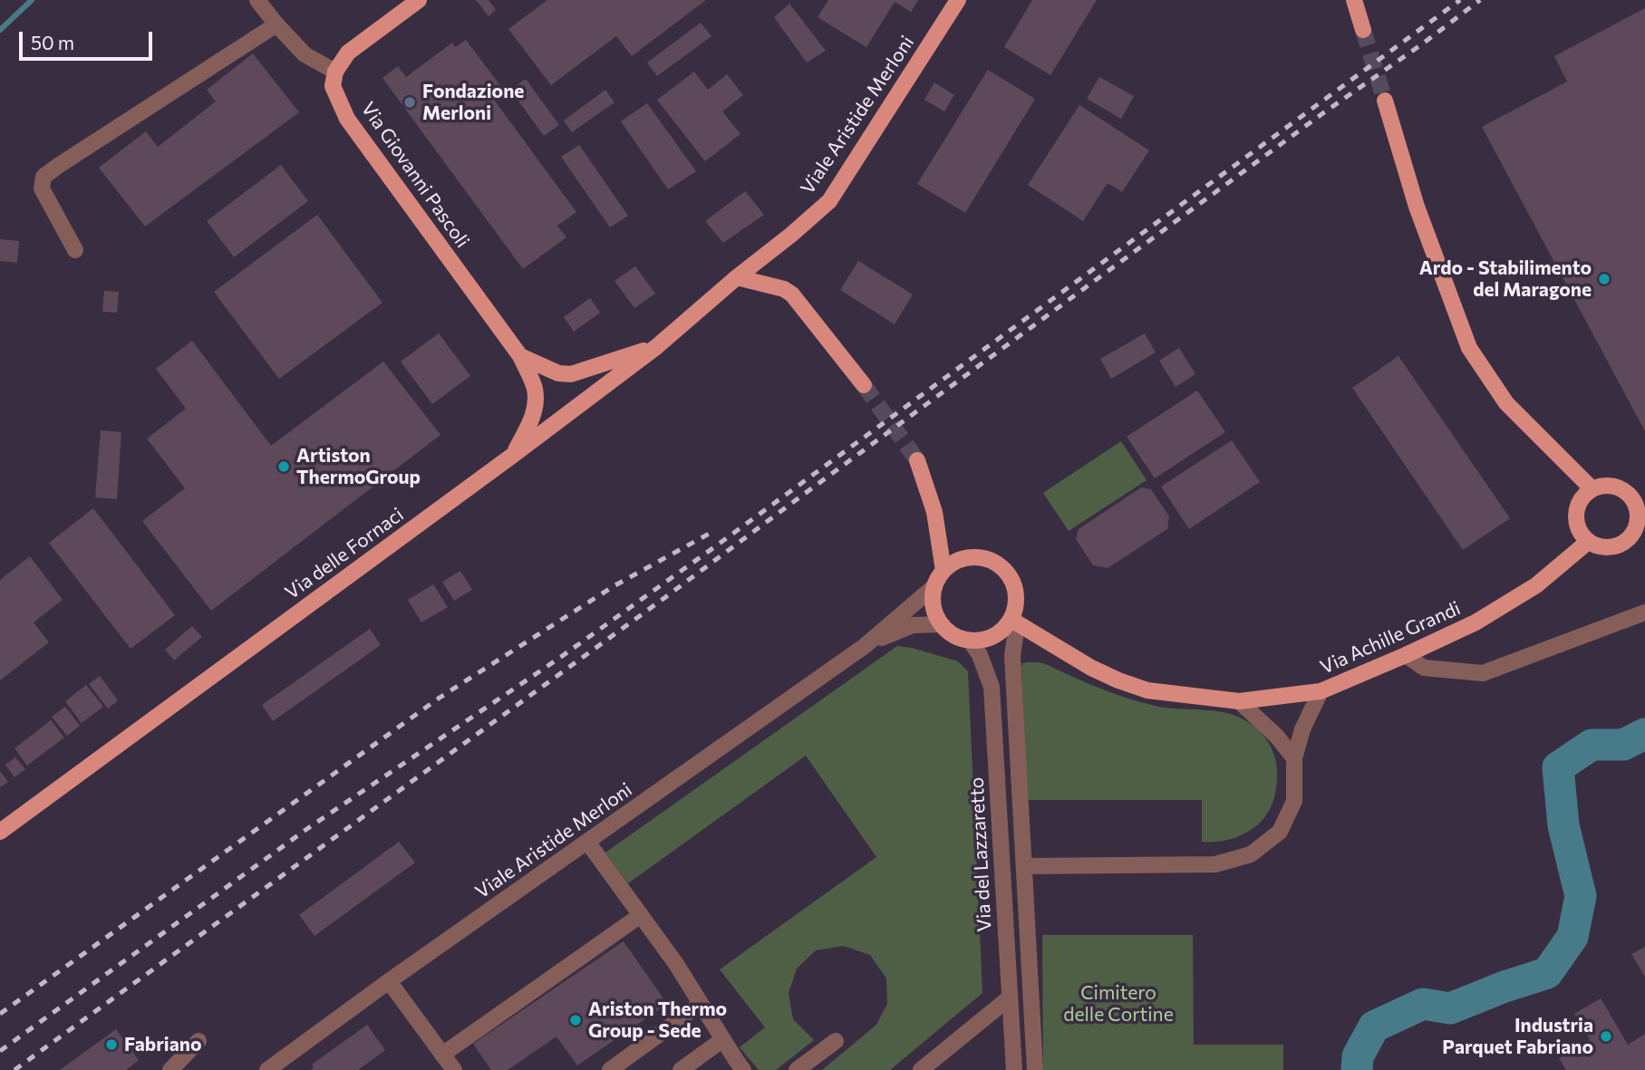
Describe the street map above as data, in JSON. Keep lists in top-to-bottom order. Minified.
{"streets":{"main road":["Viale Aristide Merloni","Via Giovanni Pascoli","Via delle Fornaci","Via Achille Grandi"],"street":["Via del Lazzaretto"]},"crossings":[["Viale Aristide Merloni","Via delle Fornaci"],["Viale Aristide Merloni","Via Achille Grandi"],["Viale Aristide Merloni","Via del Lazzaretto"],["Via Giovanni Pascoli","Via delle Fornaci"],["Via Achille Grandi","Via del Lazzaretto"]],"parks":["Cimitero delle Cortine"],"places":["Fondazione Merloni","Ardo - Stabilimento del Maragone","Artiston ThermoGroup","Ariston Thermo Group - Sede","Industria Parquet Fabriano","Fabriano"],"scale_bar":"50 m"}
